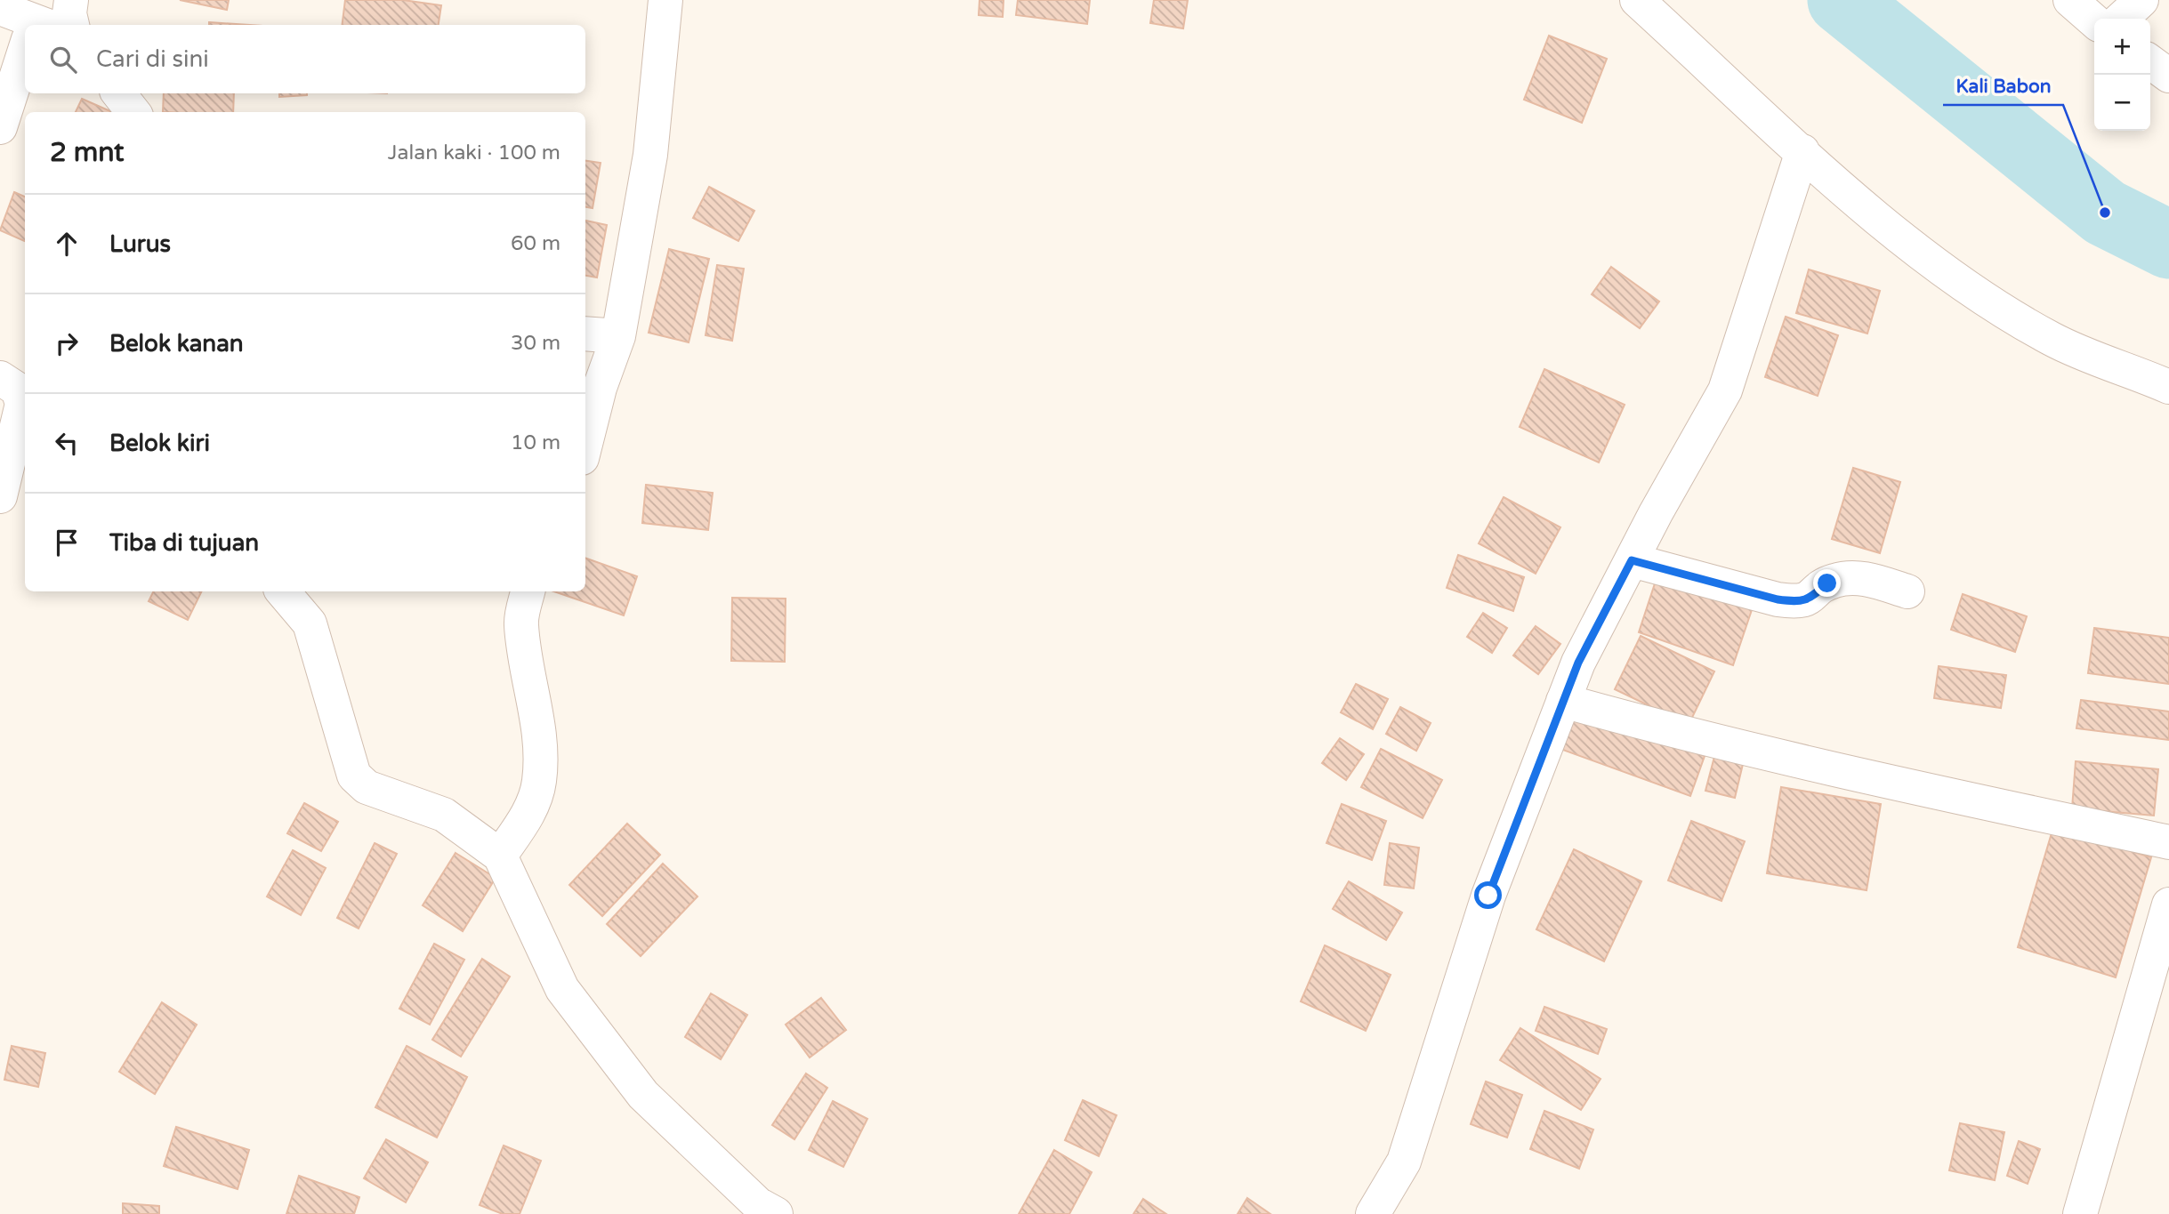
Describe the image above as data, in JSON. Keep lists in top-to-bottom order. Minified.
{"places":["Kali Babon"],"page":{"map_buttons":["+","−"],"search":"Cari di sini","heading":["2 mnt","Jalan kaki · 100 m"],"list":[["Lurus","60 m"],["Belok kanan","30 m"],["Belok kiri","10 m"],"Tiba di tujuan"]}}
